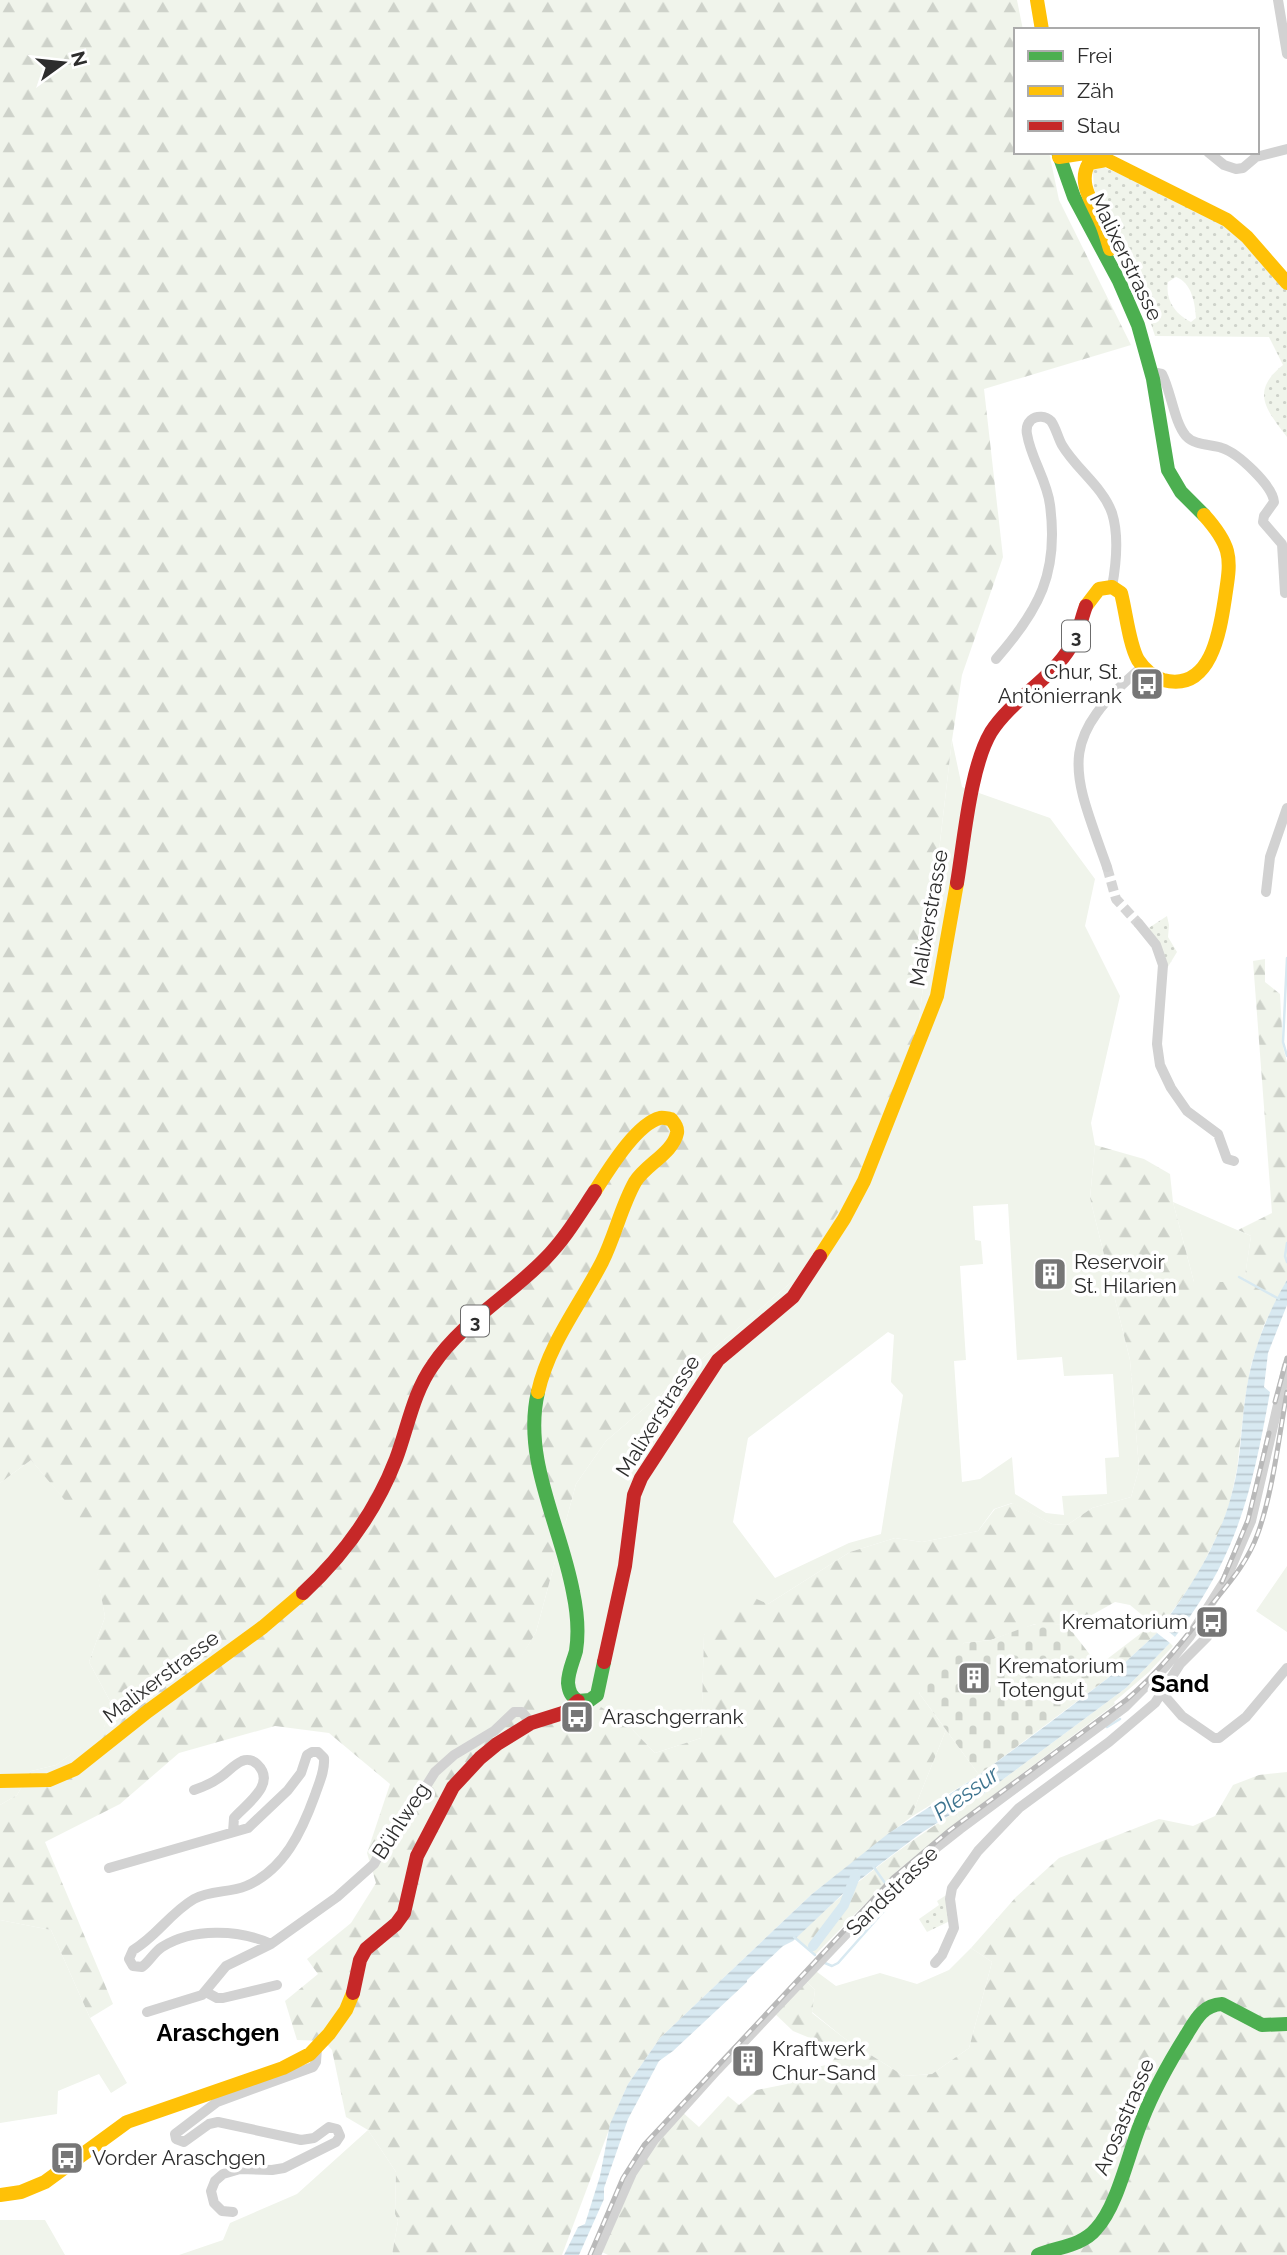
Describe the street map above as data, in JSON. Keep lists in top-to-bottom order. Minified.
{"streets":{"main road":["Malixerstrasse","3","Arosastrasse"],"street":["Bühlweg","Sandstrasse"]},"districts":["Sand","Araschgen"],"water":["Plessur"],"places":{"bus stop":["Chur, St. Antönierrank","Krematorium","Araschgerrank","Vorder Araschgen"],"building":["Reservoir St. Hilarien","Krematorium Totengut","Kraftwerk Chur-Sand"]},"legend":["Frei","Zäh","Stau"],"north":"right"}
